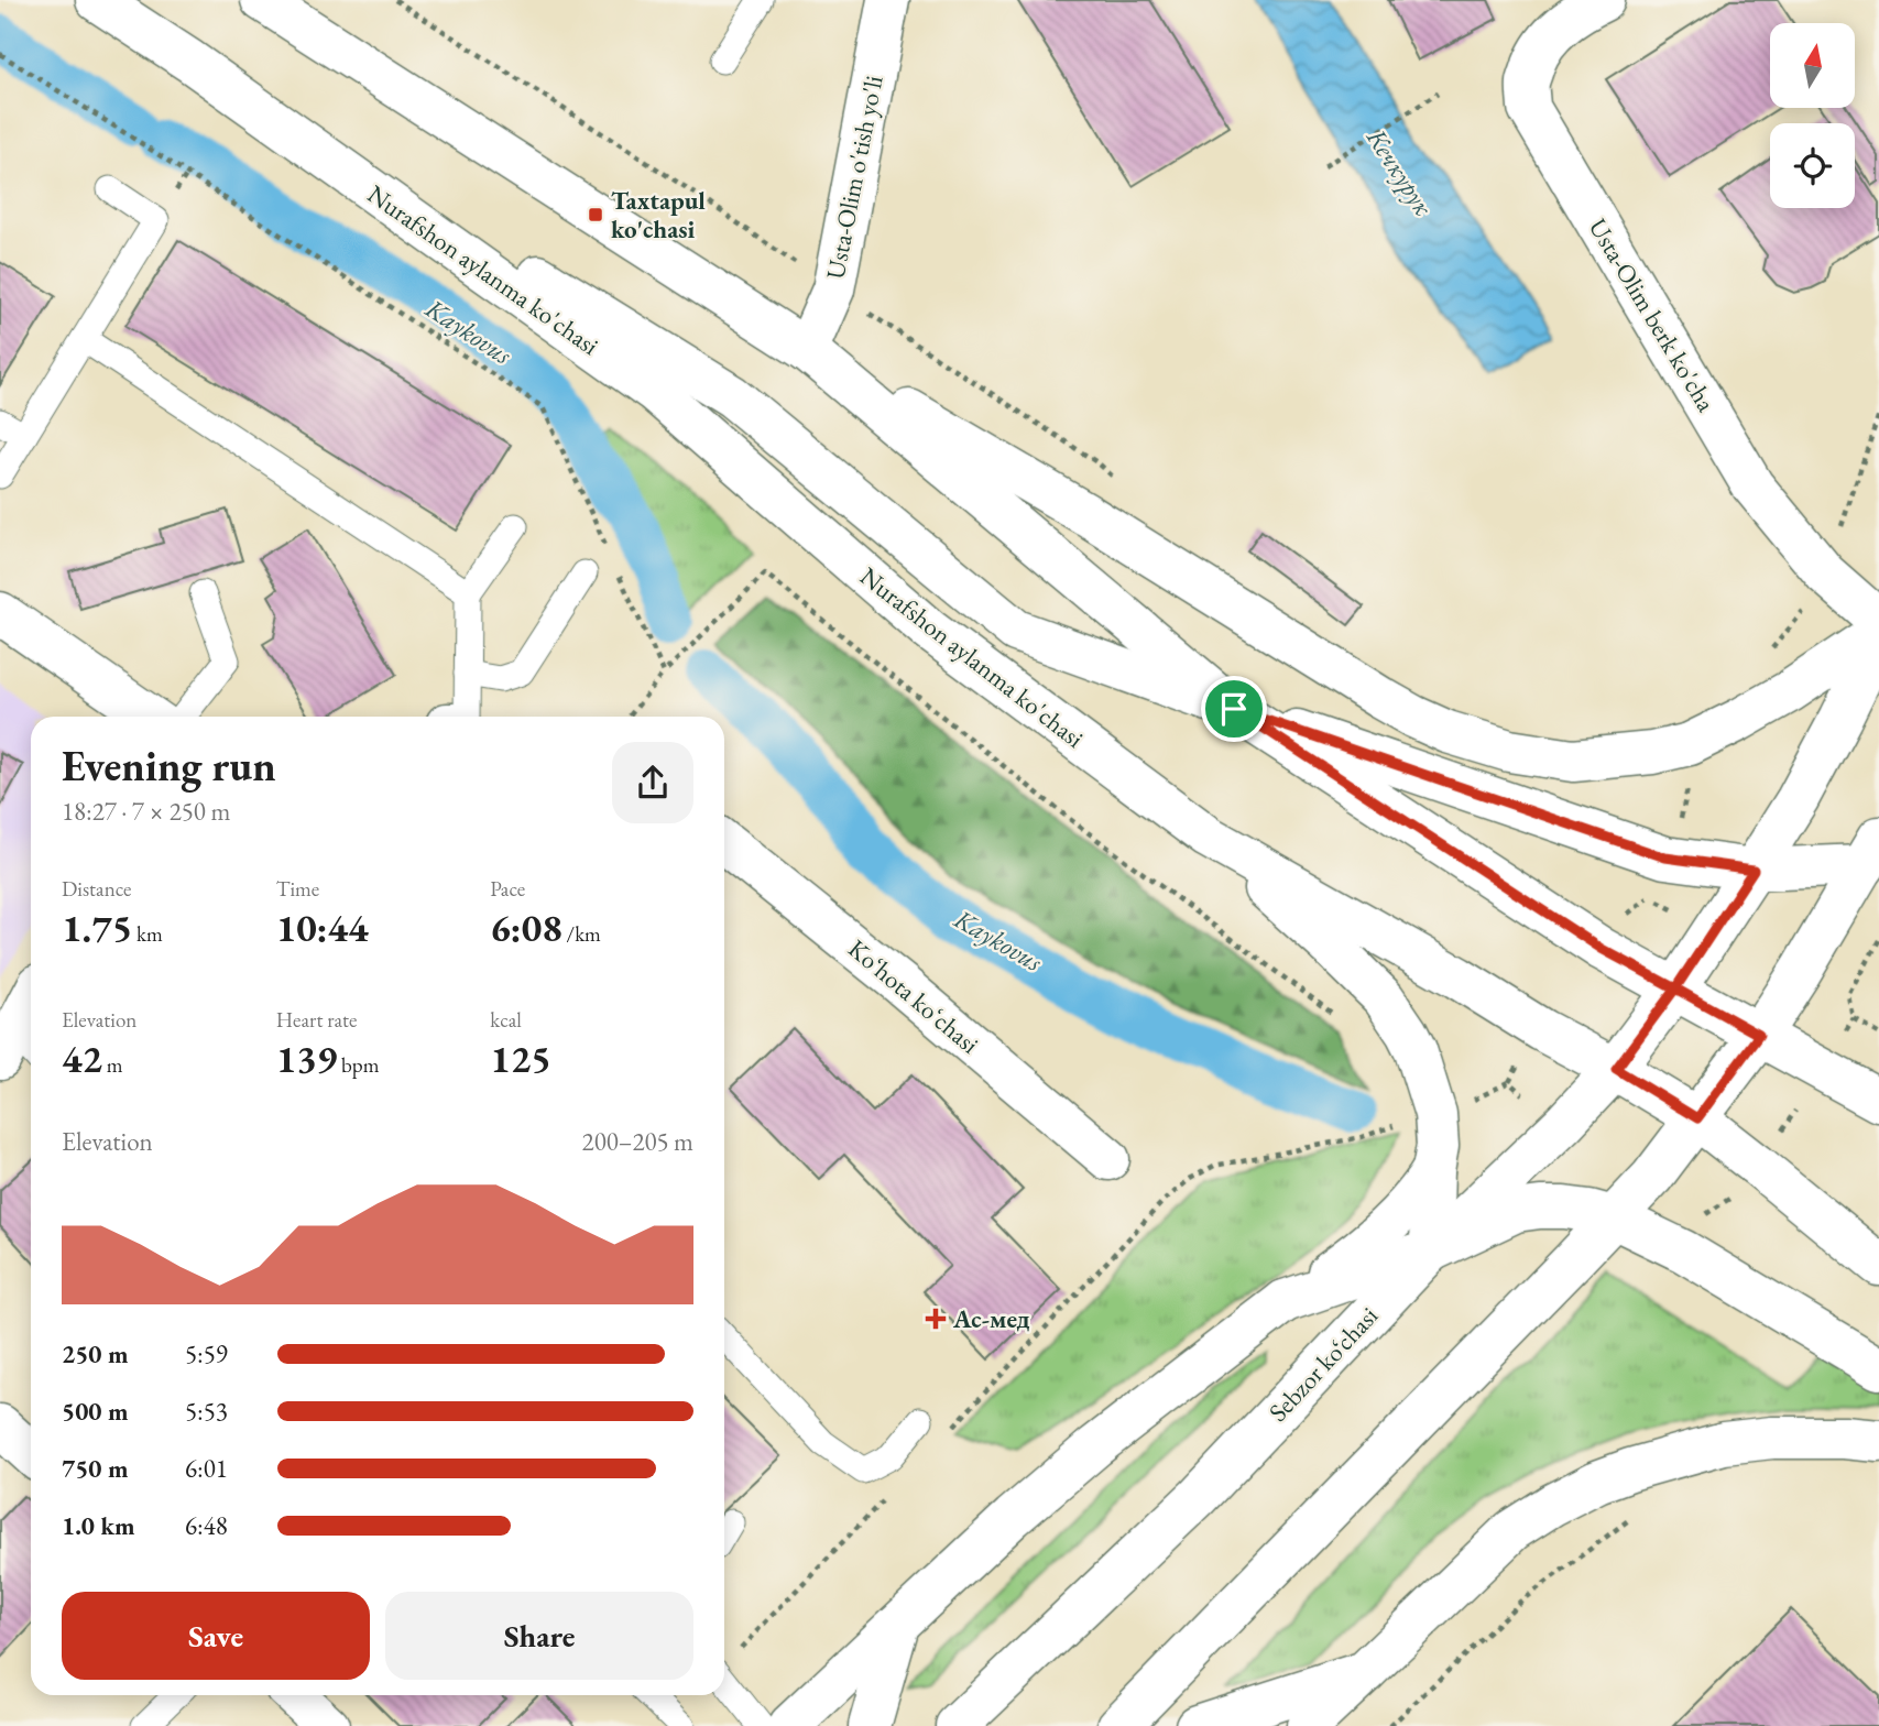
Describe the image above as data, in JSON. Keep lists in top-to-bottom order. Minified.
{"streets":{"main road":["Usta-Olim o'tish yo'li","Nurafshon aylanma ko'chasi","Usta-Olim berk ko'cha","Koʻhota koʻchasi","Sebzor ko‘chasi"]},"crossings":[["Nurafshon aylanma ko'chasi","Sebzor ko‘chasi"]],"water":["Кечкурук","Kaykovus"],"places":{"transit":["Taxtapul ko'chasi"],"health":["Ас-мед"]},"north":"top","page":{"heading":["Evening run","18:27 · 7 × 250 m"],"stats":[["Distance","1.75 km"],["Time","10:44"],["Pace","6:08 /km"],["Elevation","42 m"],["Heart rate","139 bpm"],["kcal","125"]],"chart":["Elevation","200–205 m"],"list":[{"name":"250 m","note":"5:59"},{"name":"500 m","note":"5:53"},{"name":"750 m","note":"6:01"},{"name":"1.0 km","note":"6:48"}],"buttons":["Save","Share"]}}
